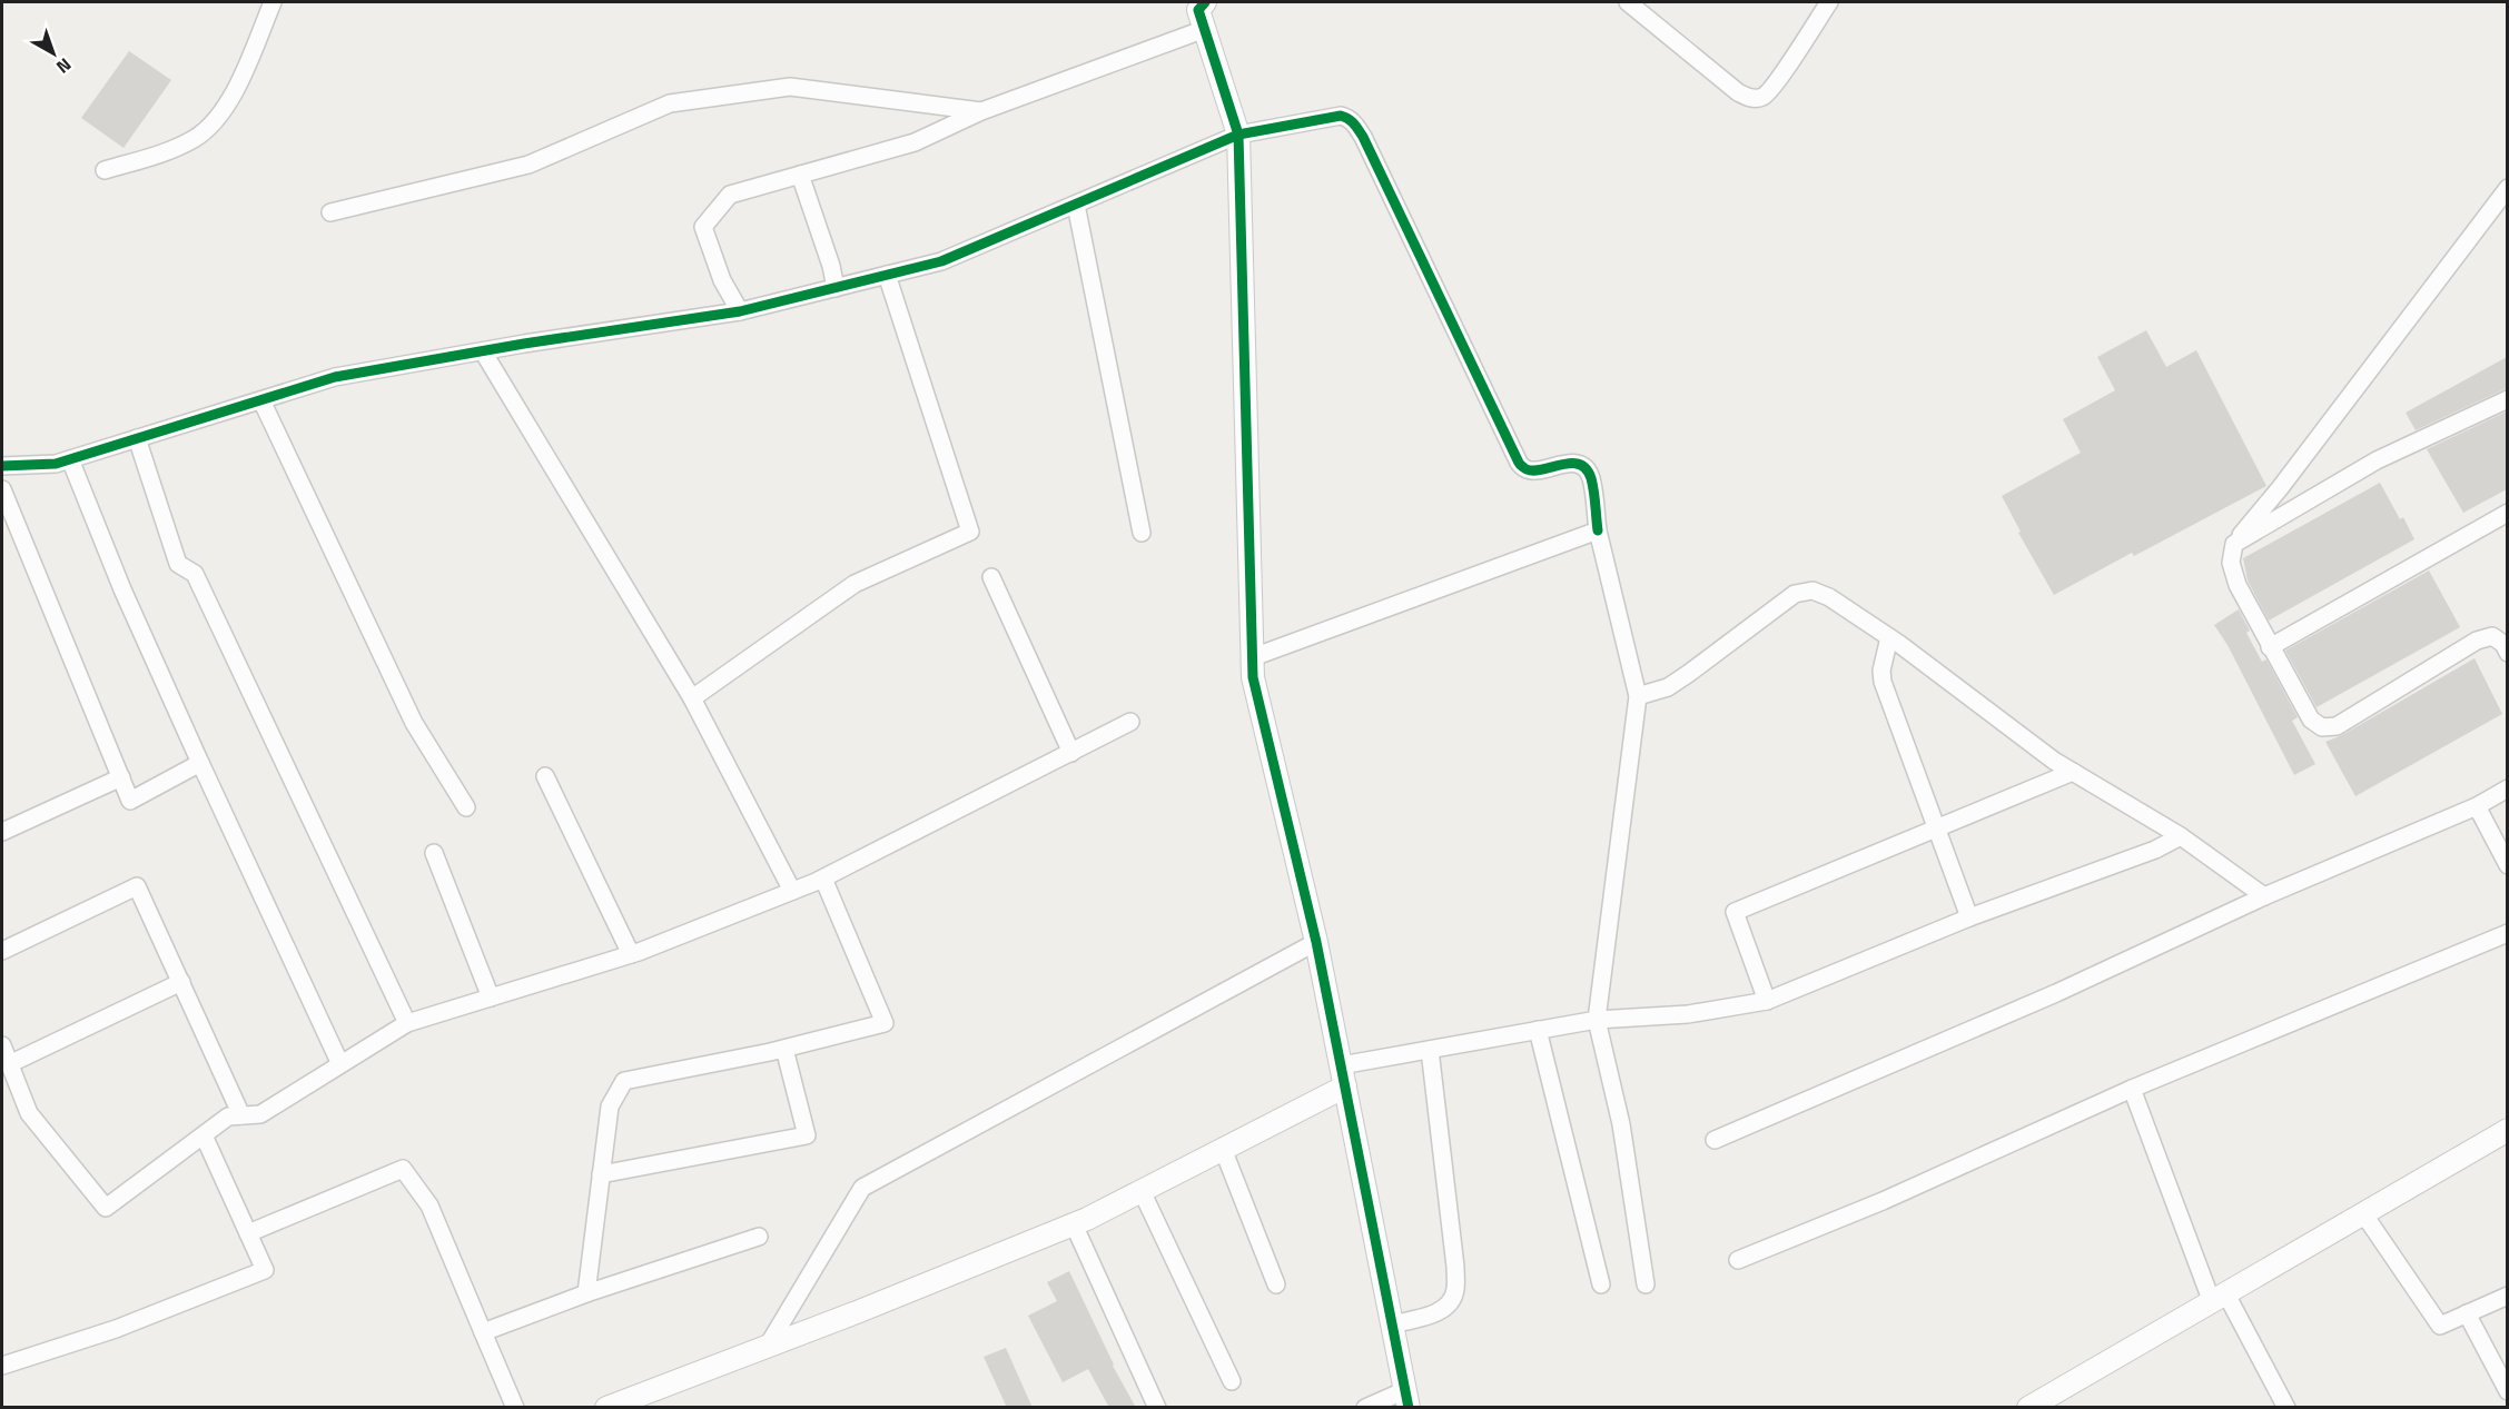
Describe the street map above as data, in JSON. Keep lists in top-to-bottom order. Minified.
{"north":"bottom right"}
